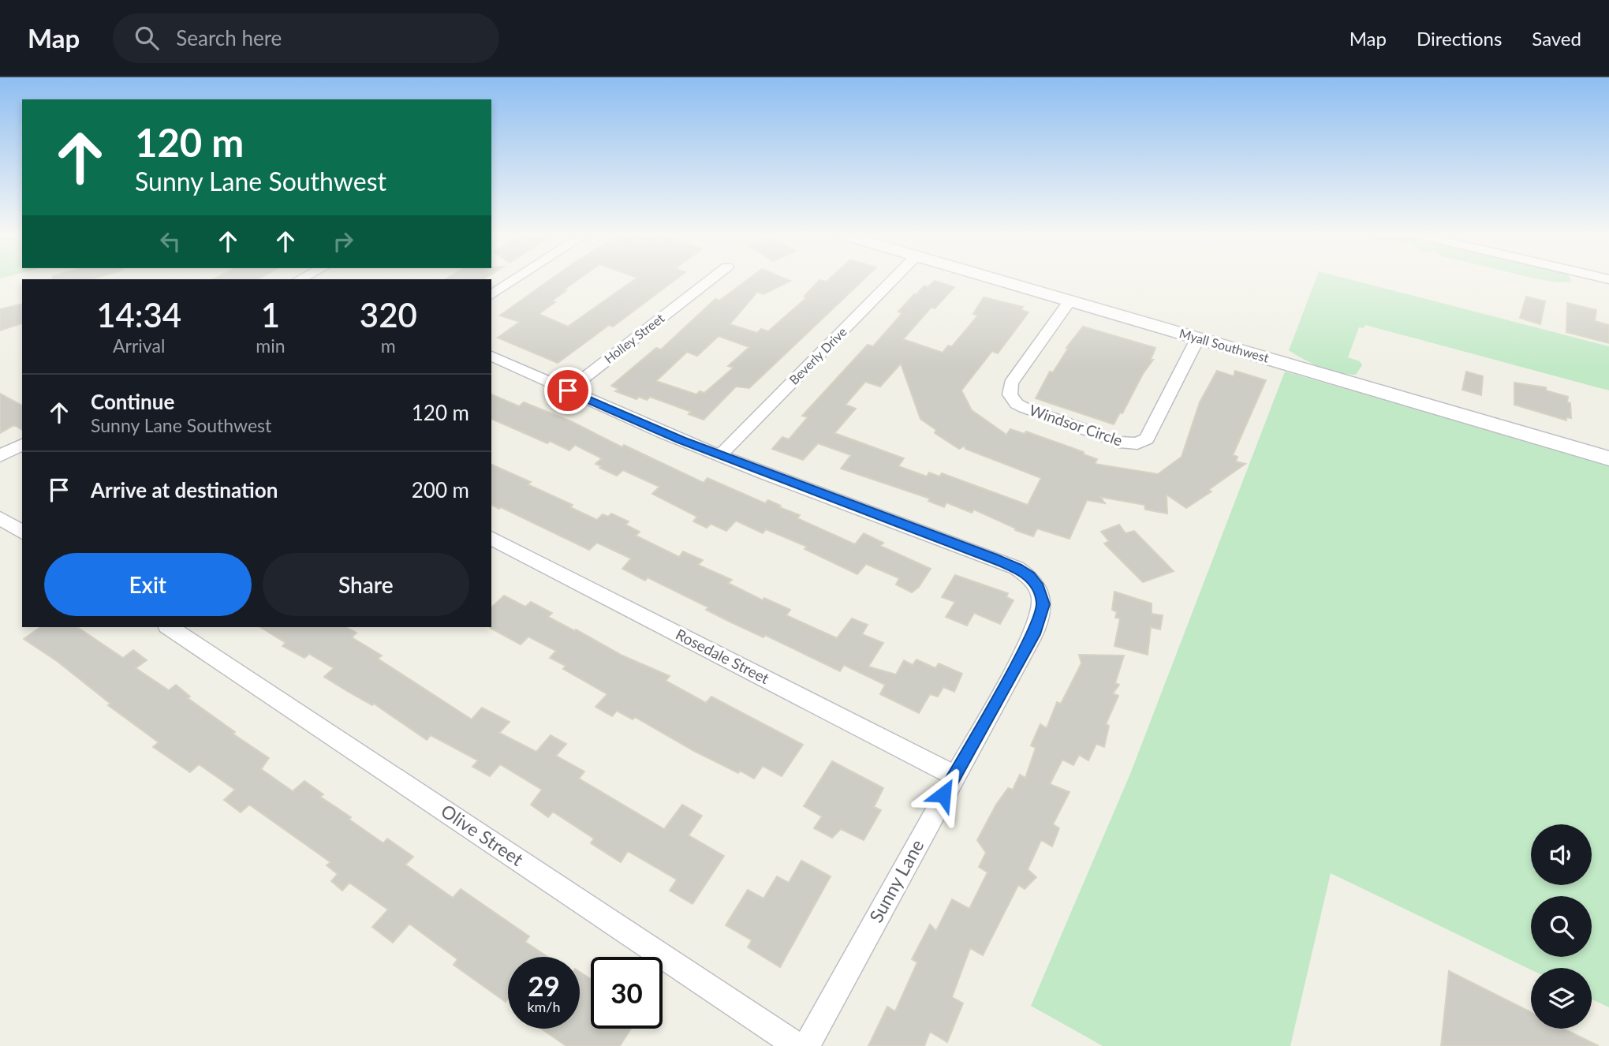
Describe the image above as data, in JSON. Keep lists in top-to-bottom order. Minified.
{"streets":{"street":["Holley Street","Myall Southwest","Beverly Drive","Windsor Circle","Rosedale Street","Olive Street","Sunny Lane"]},"crossings":[["Holley Street","Sunny Lane"],["Myall Southwest","Windsor Circle"],["Beverly Drive","Sunny Lane"],["Rosedale Street","Sunny Lane"]],"page":{"header":"Map","search":"Search here","nav":["Map","Directions","Saved"],"turn":["120 m","Sunny Lane Southwest"],"eta":["14:34","Arrival","1","min","320","m"],"list":[{"name":"Continue","note":"Sunny Lane Southwest","value":"120 m"},{"name":"Arrive at destination","value":"200 m"}],"buttons":["Exit","Share"],"speed":"29 km/h","limit":"30"}}
